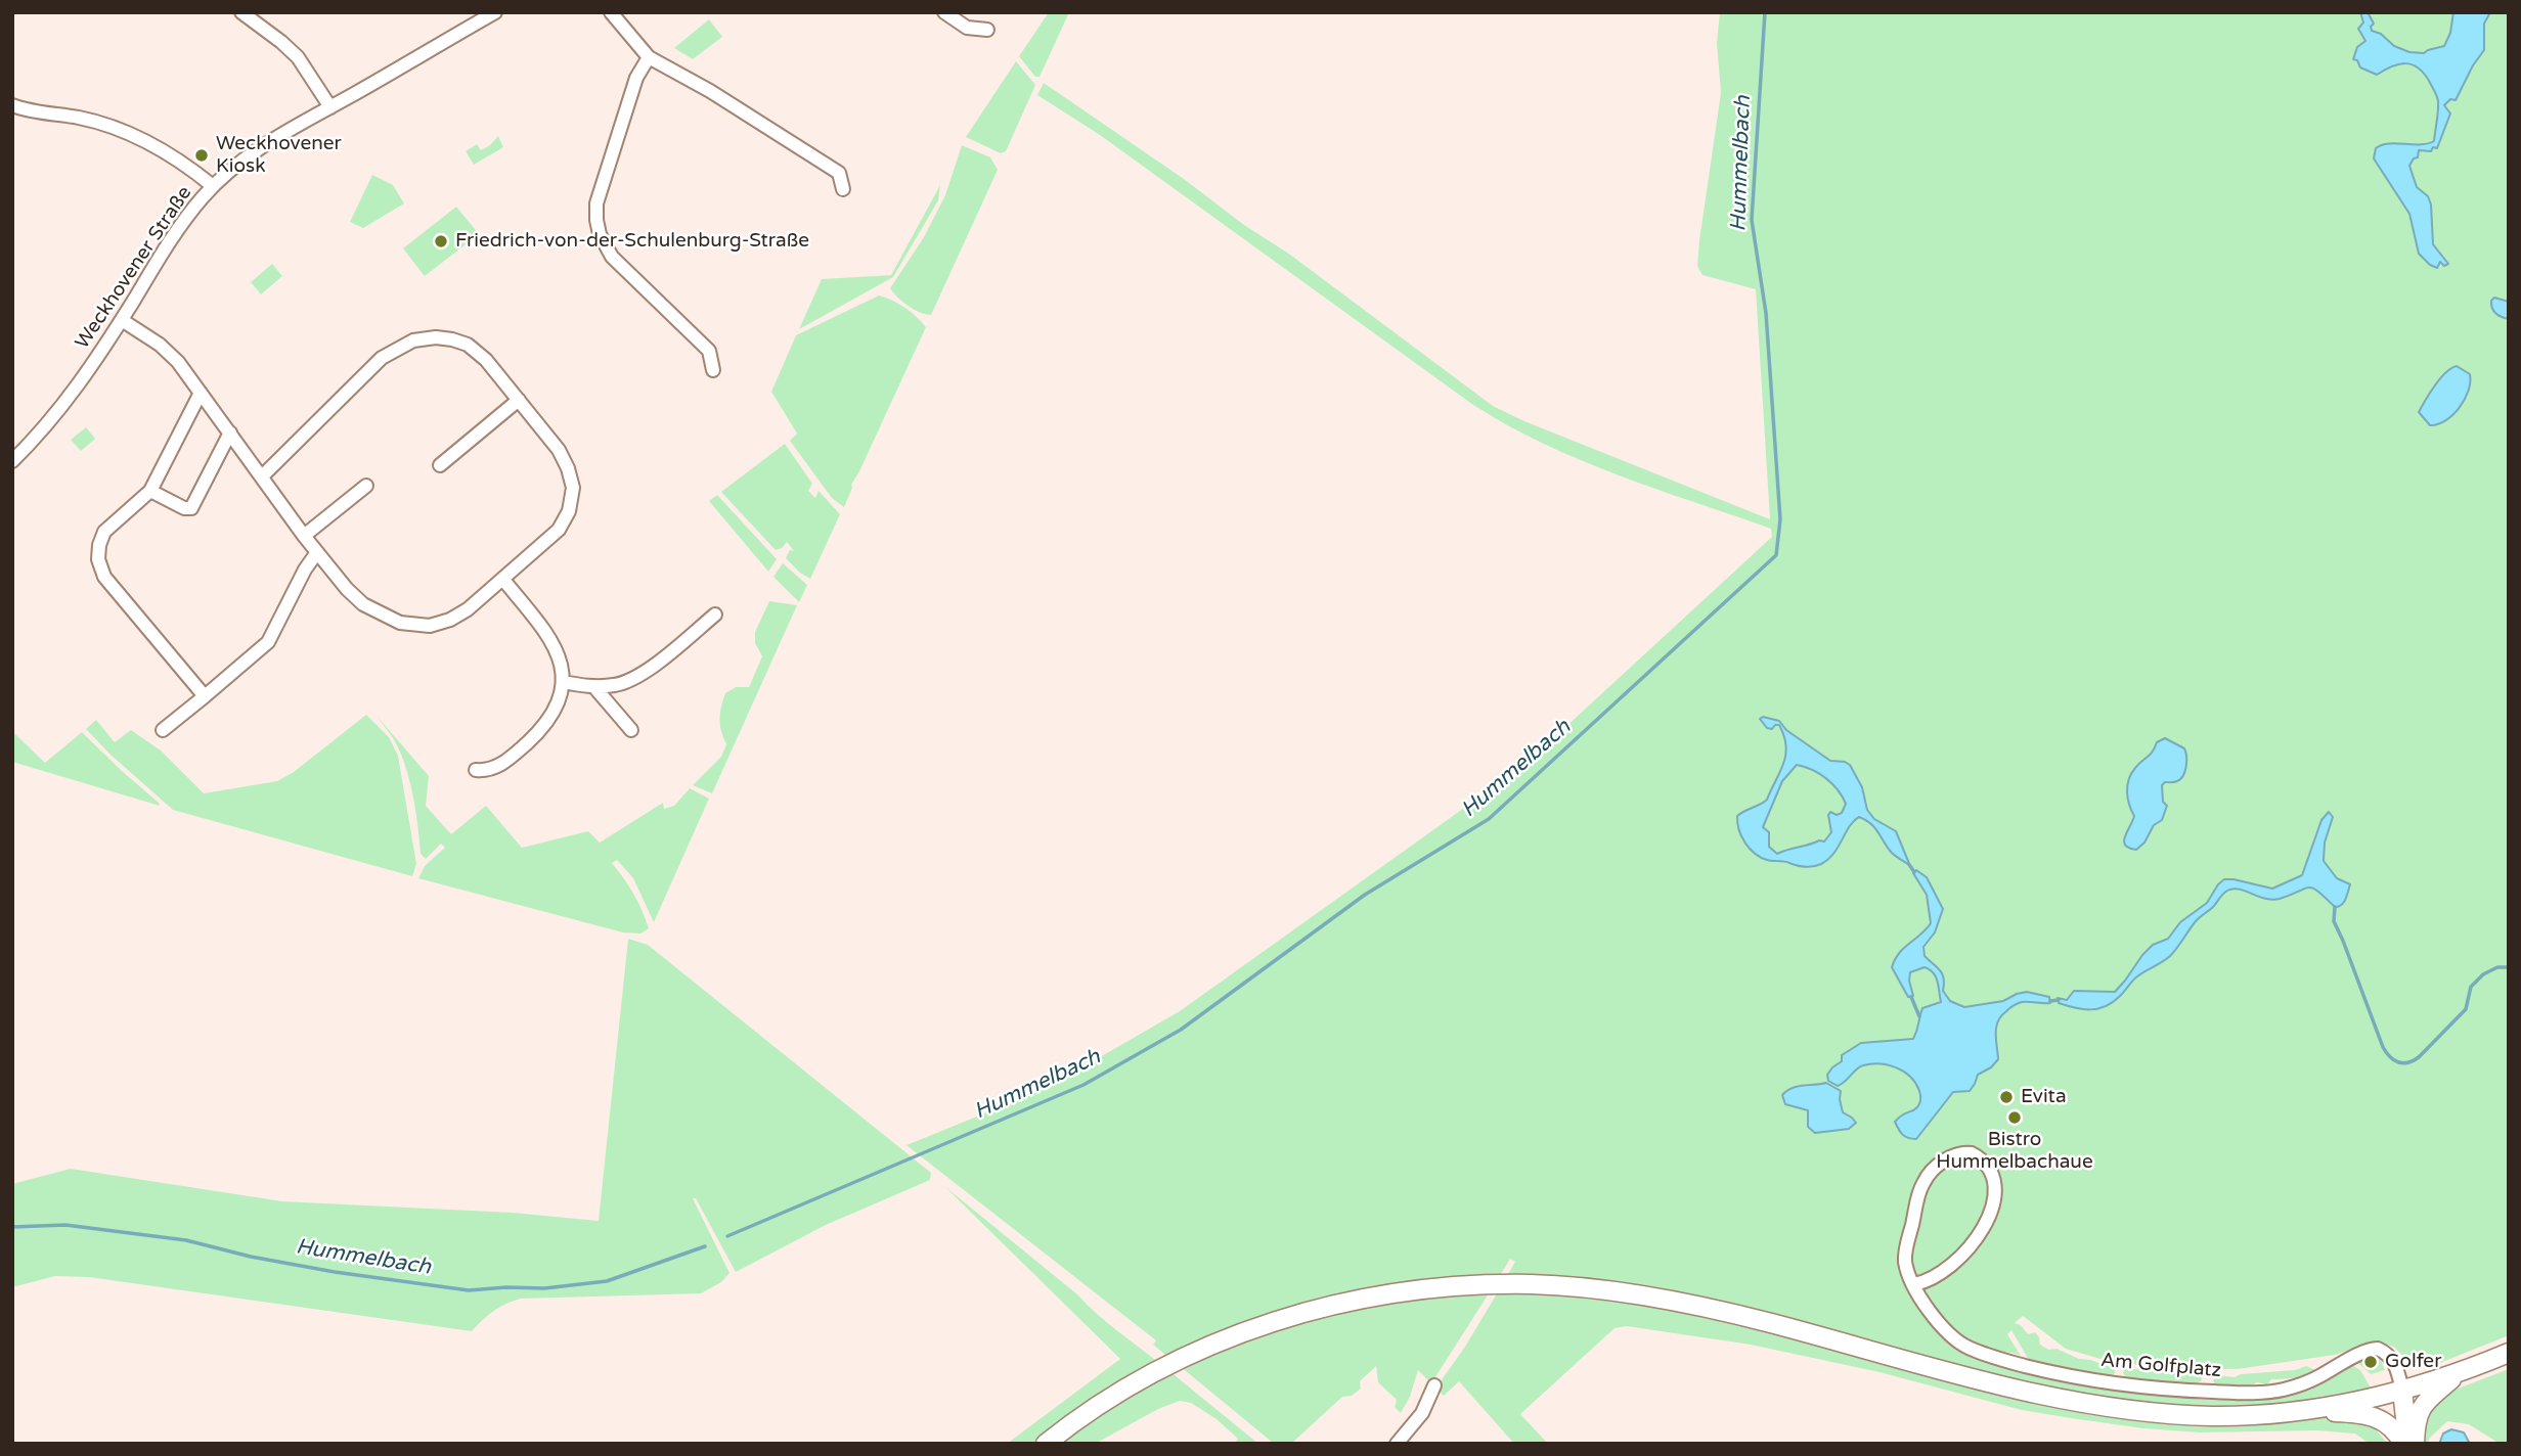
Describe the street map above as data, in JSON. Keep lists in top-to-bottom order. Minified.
{"streets":{"street":["Weckhovener Straße","Am Golfplatz"]},"water":["Hummelbach"],"places":["Weckhovener Kiosk","Friedrich-von-der-Schulenburg-Straße","Evita","Bistro Hummelbachaue","Golfer"]}
